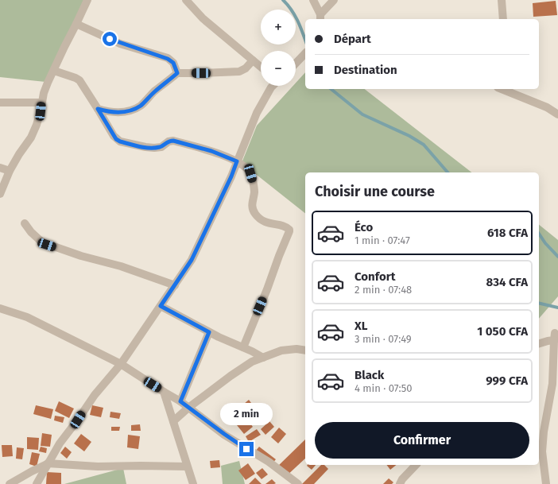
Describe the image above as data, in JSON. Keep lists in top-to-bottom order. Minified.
{"page":{"map_buttons":["+","−"],"banner":["Départ","Destination"],"heading":"Choisir une course","list":[{"name":"Éco","note":"1 min · 07:47","value":"618 CFA"},{"name":"Confort","note":"2 min · 07:48","value":"834 CFA"},{"name":"XL","note":"3 min · 07:49","value":"1 050 CFA"},{"name":"Black","note":"4 min · 07:50","value":"999 CFA"}],"bubble":"2 min","buttons":"Confirmer"}}
